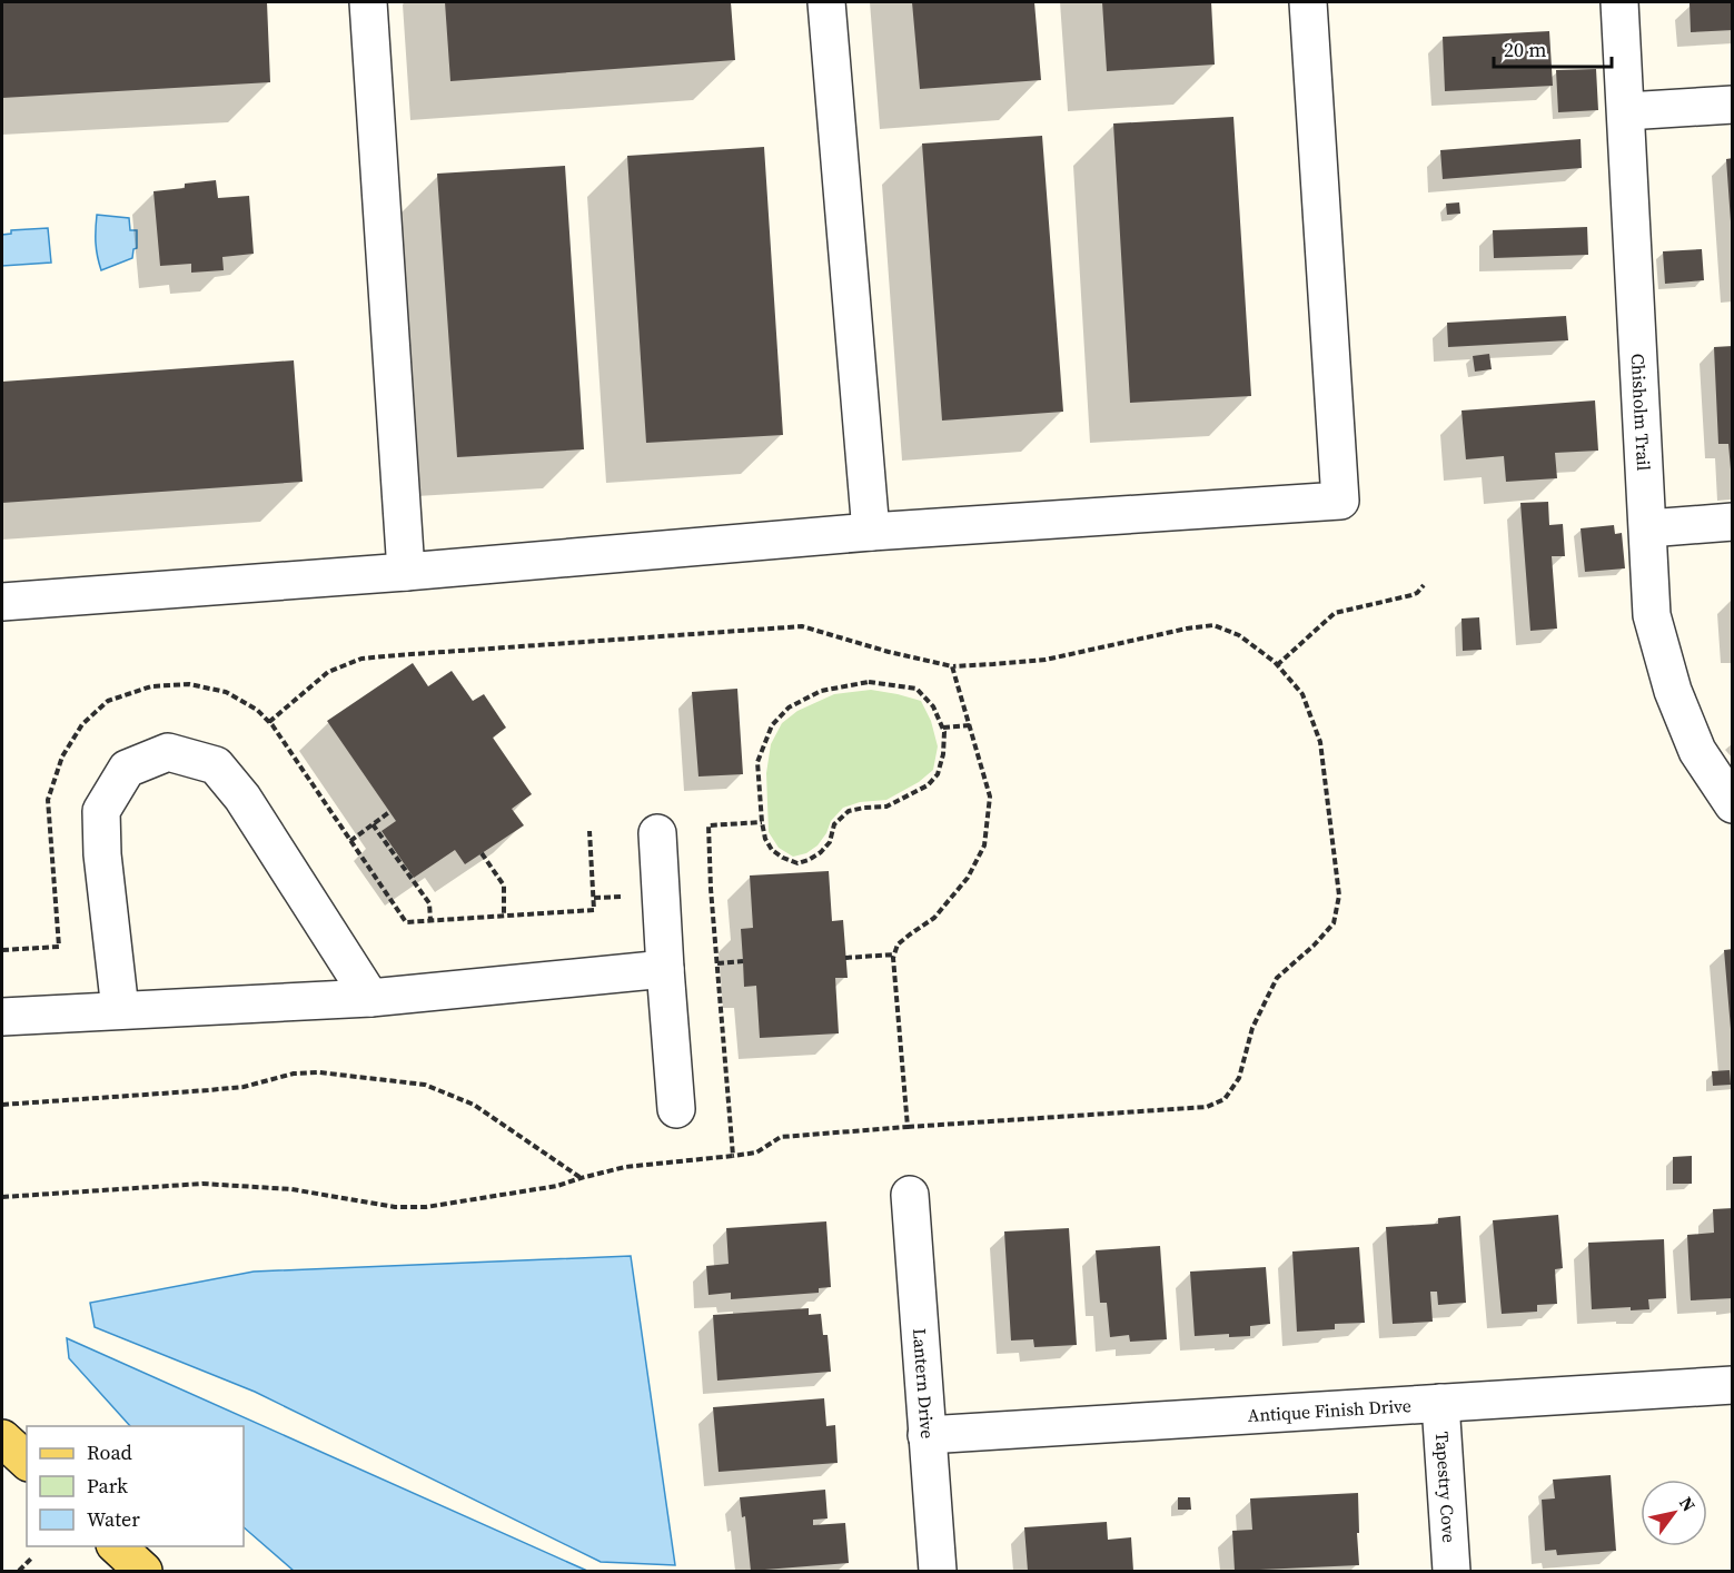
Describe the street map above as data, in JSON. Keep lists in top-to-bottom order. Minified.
{"streets":{"street":["Chisholm Trail","Lantern Drive","Antique Finish Drive","Tapestry Cove"]},"crossings":[["Lantern Drive","Antique Finish Drive"],["Antique Finish Drive","Tapestry Cove"]],"legend":["Road","Park","Water"],"scale_bar":"20 m","north":"top right"}
